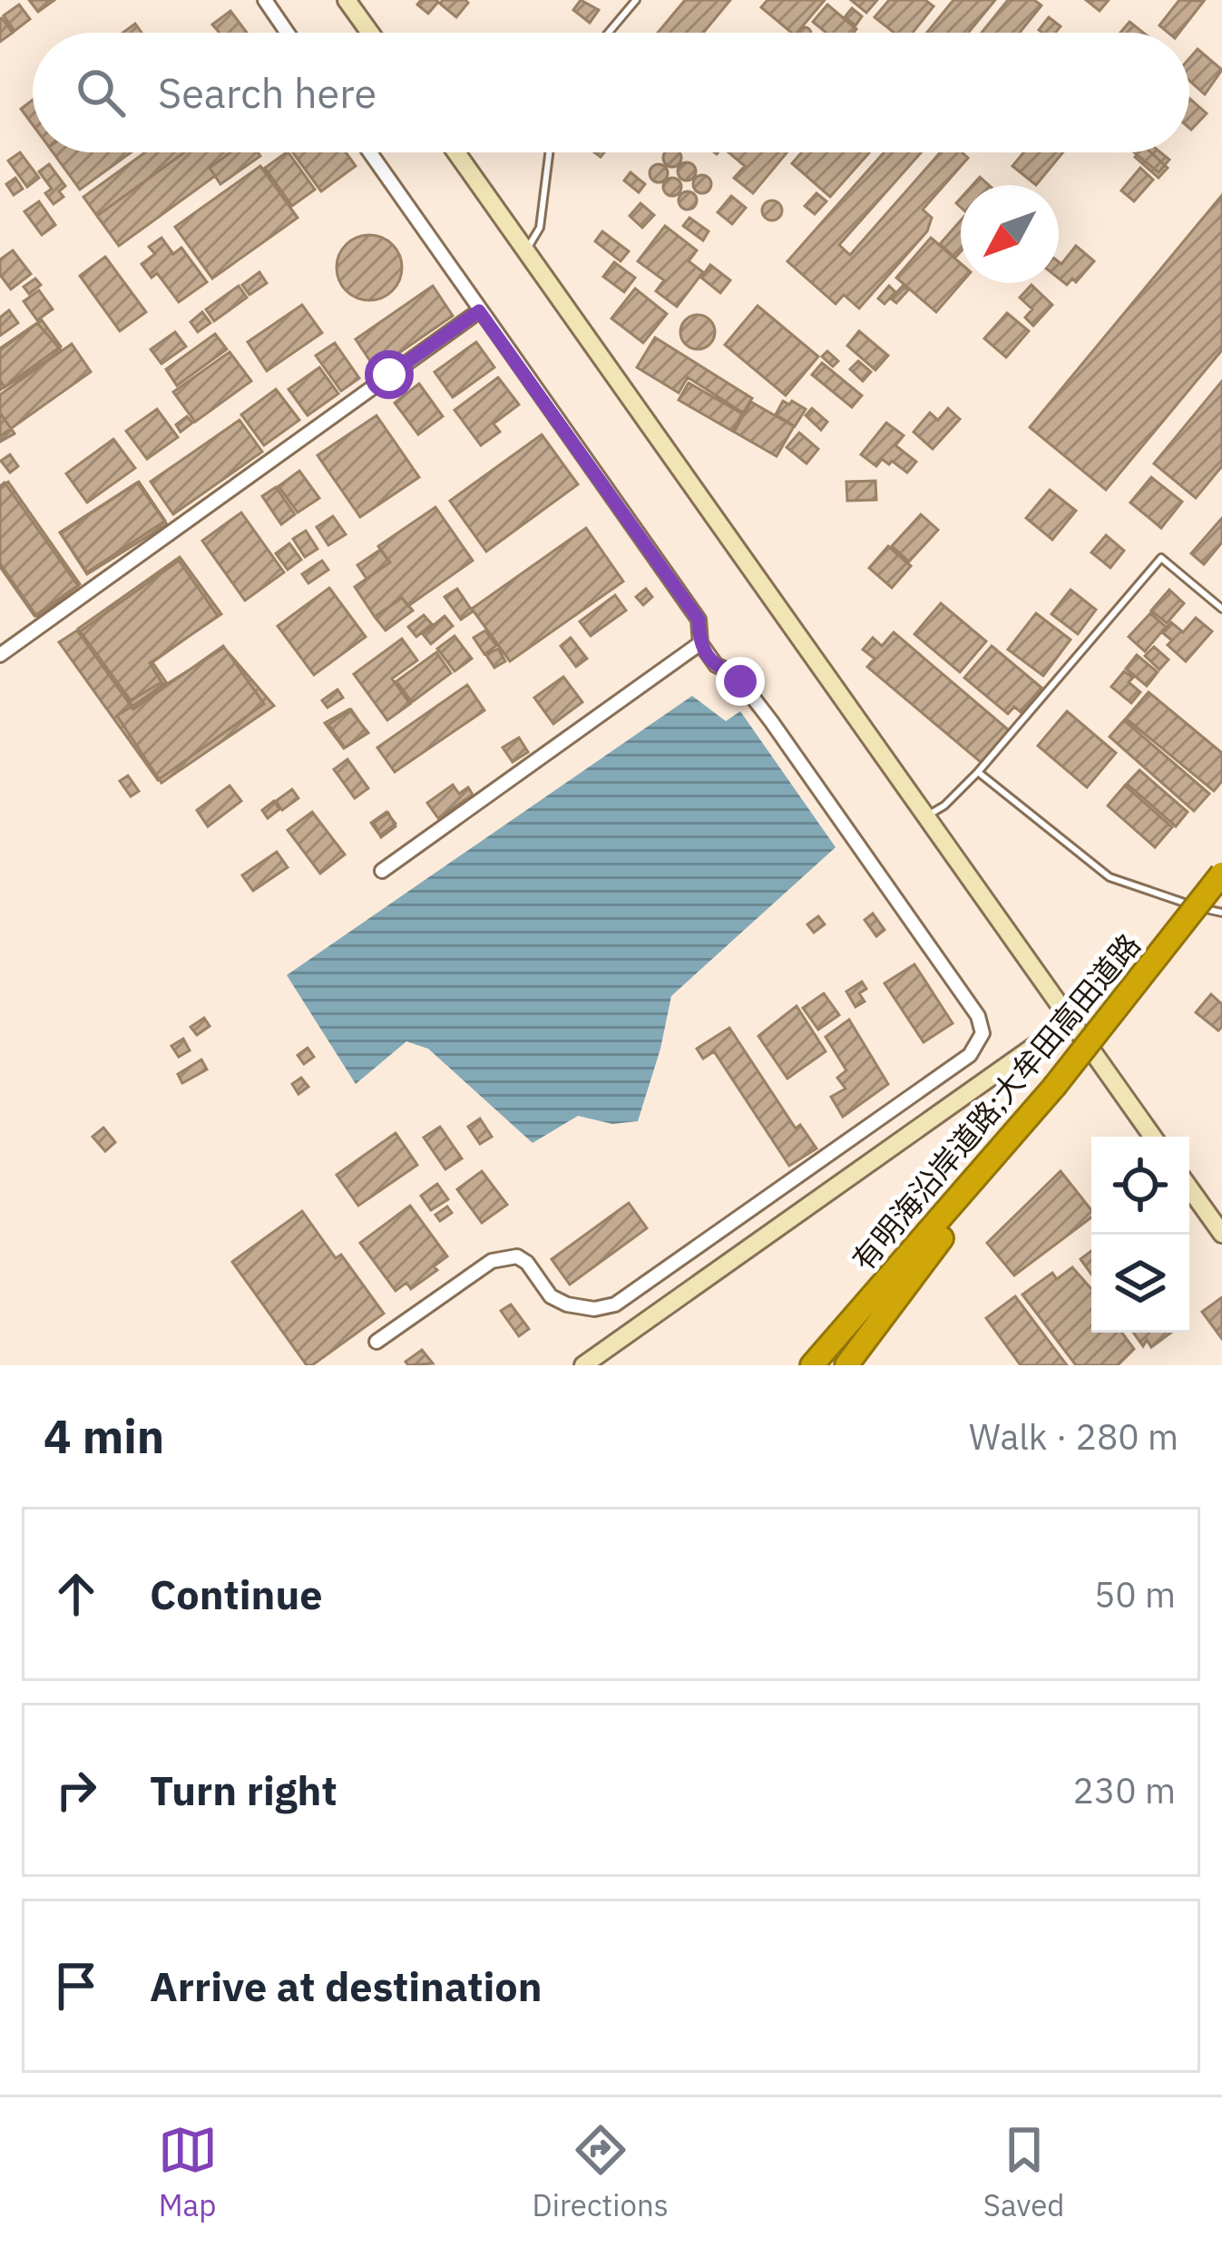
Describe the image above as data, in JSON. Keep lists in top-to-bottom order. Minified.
{"streets":{"highway":["有明海沿岸道路;大牟田高田道路"]},"north":"bottom left","page":{"search":"Search here","heading":["4 min","Walk · 280 m"],"list":[["Continue","50 m"],["Turn right","230 m"],"Arrive at destination"],"nav":["Map","Directions","Saved"]}}
